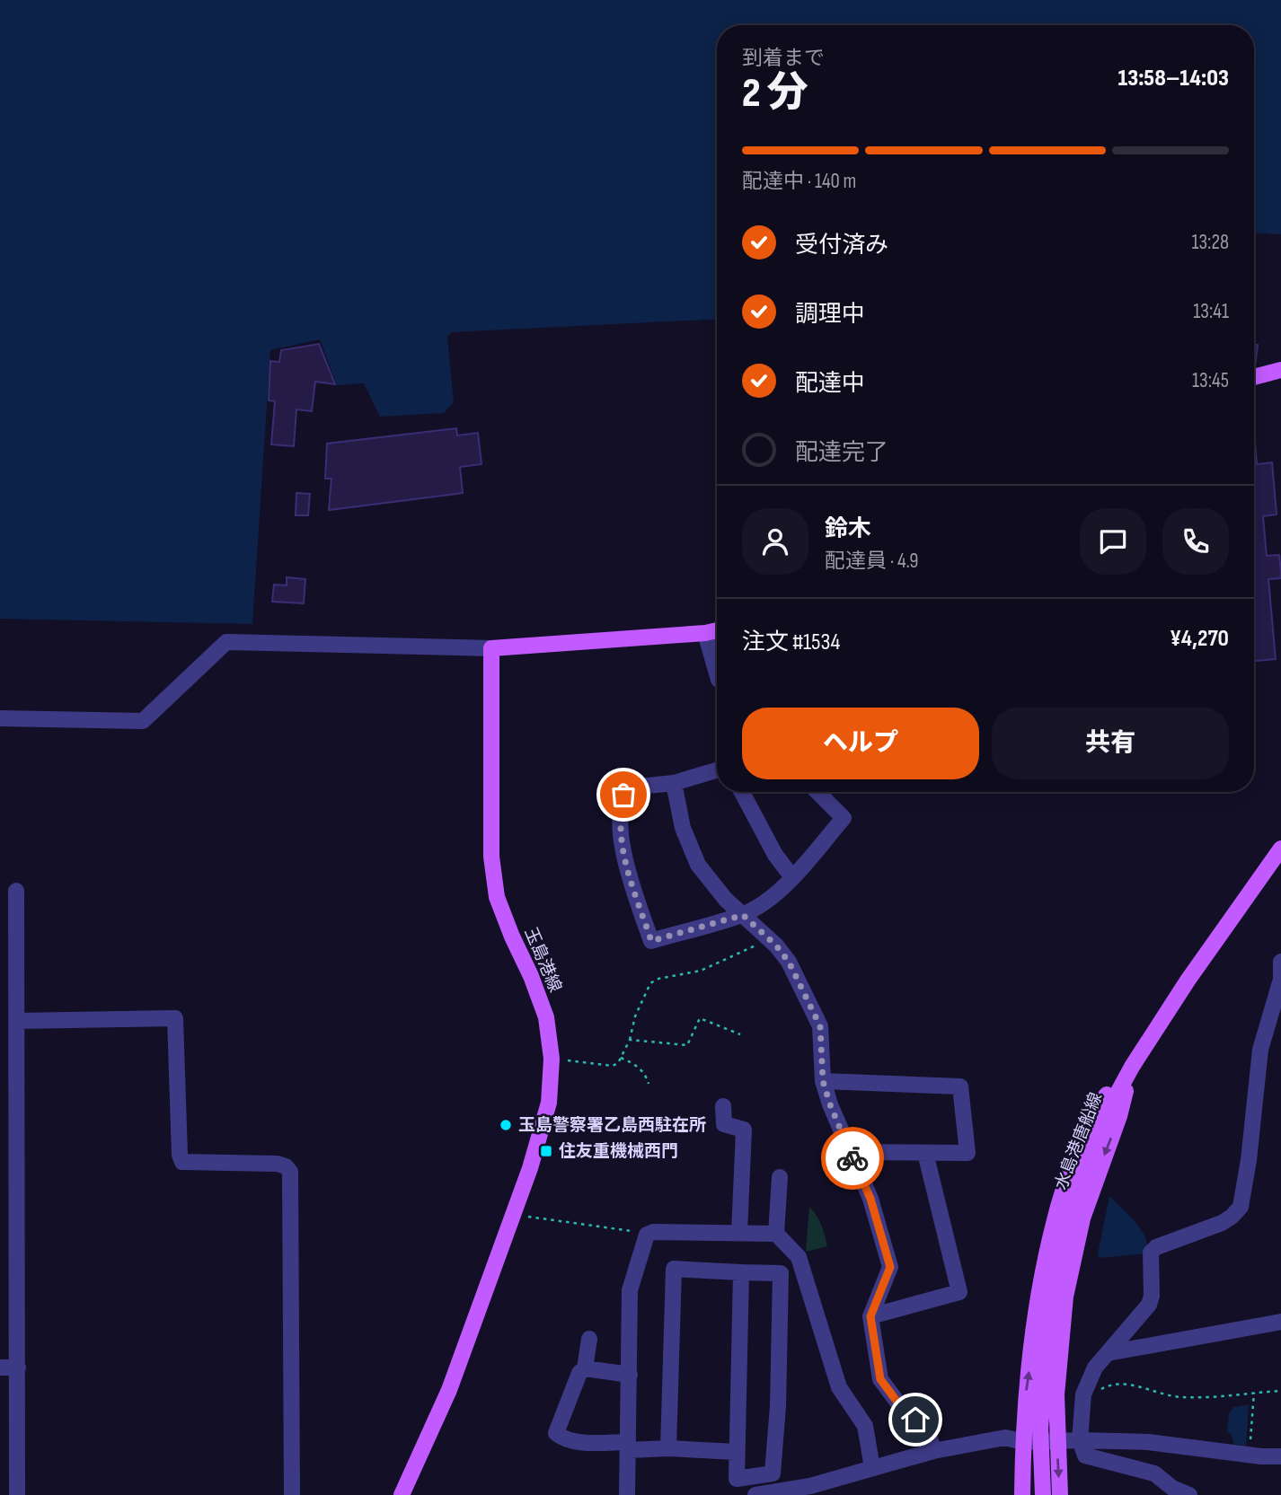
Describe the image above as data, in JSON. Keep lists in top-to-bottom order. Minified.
{"streets":{"main road":["玉島港線","水島港唐船線"]},"places":{"other":["玉島警察署乙島西駐在所"],"transit":["住友重機械西門"]},"page":{"heading":["2 分","到着まで","13:58–14:03"],"panel":["鈴木","配達員 · 4.9","注文 #1534","¥4,270"],"bar":"配達中 · 140 m","list":[["受付済み","13:28"],["調理中","13:41"],["配達中","13:45"],"配達完了"],"buttons":["ヘルプ","共有"]}}
